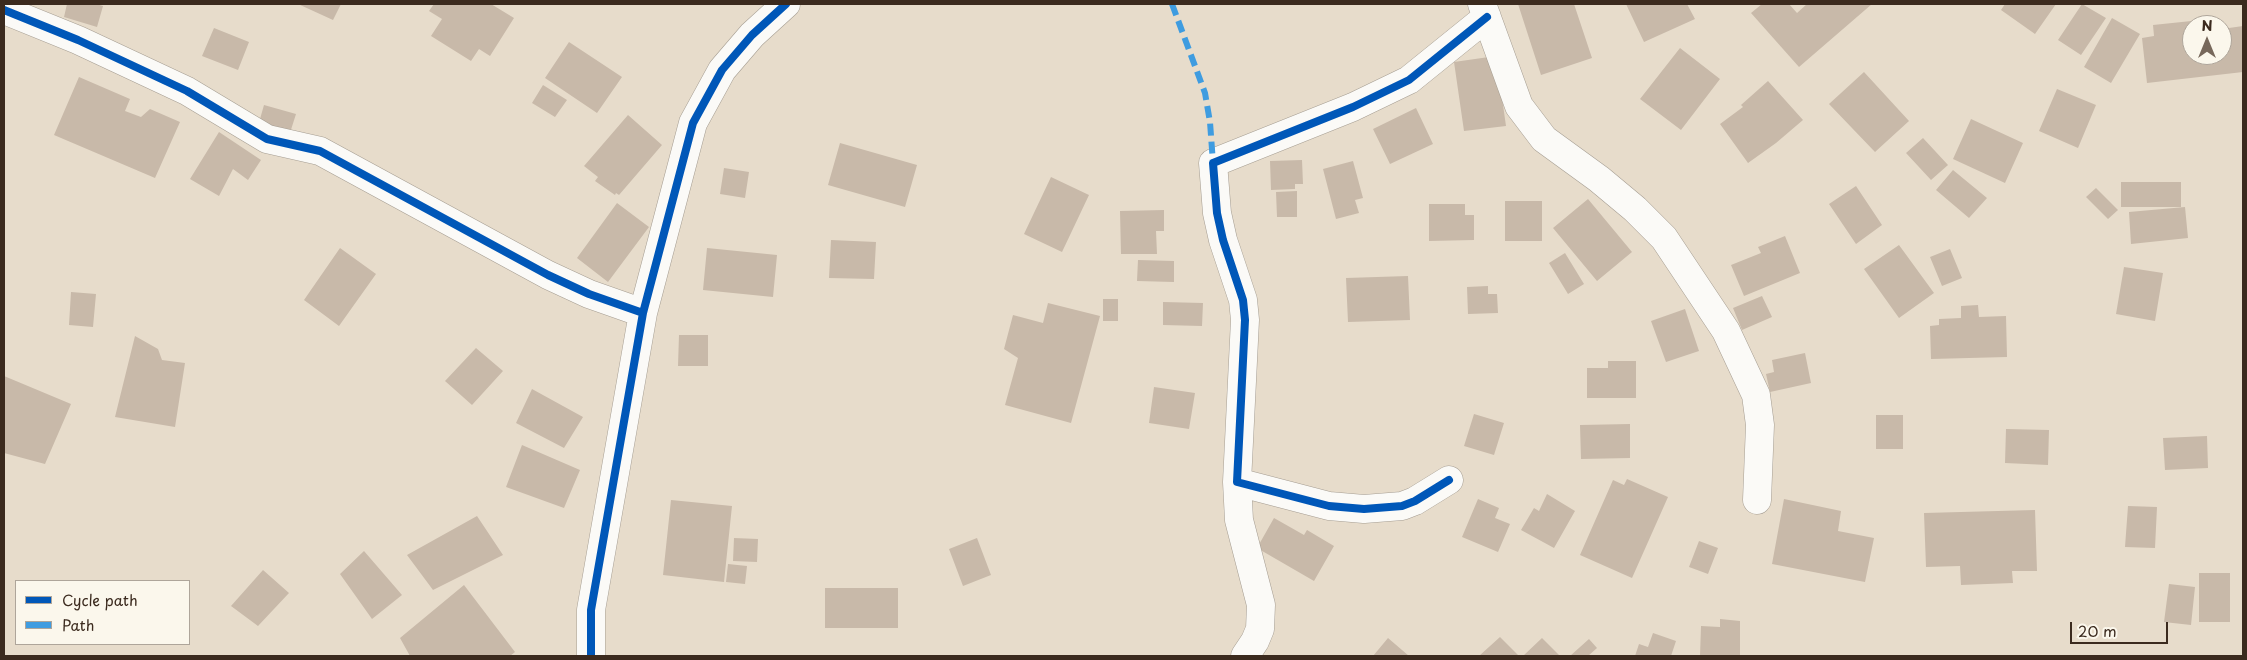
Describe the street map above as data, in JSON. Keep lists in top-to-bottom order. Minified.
{"legend":["Cycle path","Path"],"scale_bar":"20 m","north":"top"}
